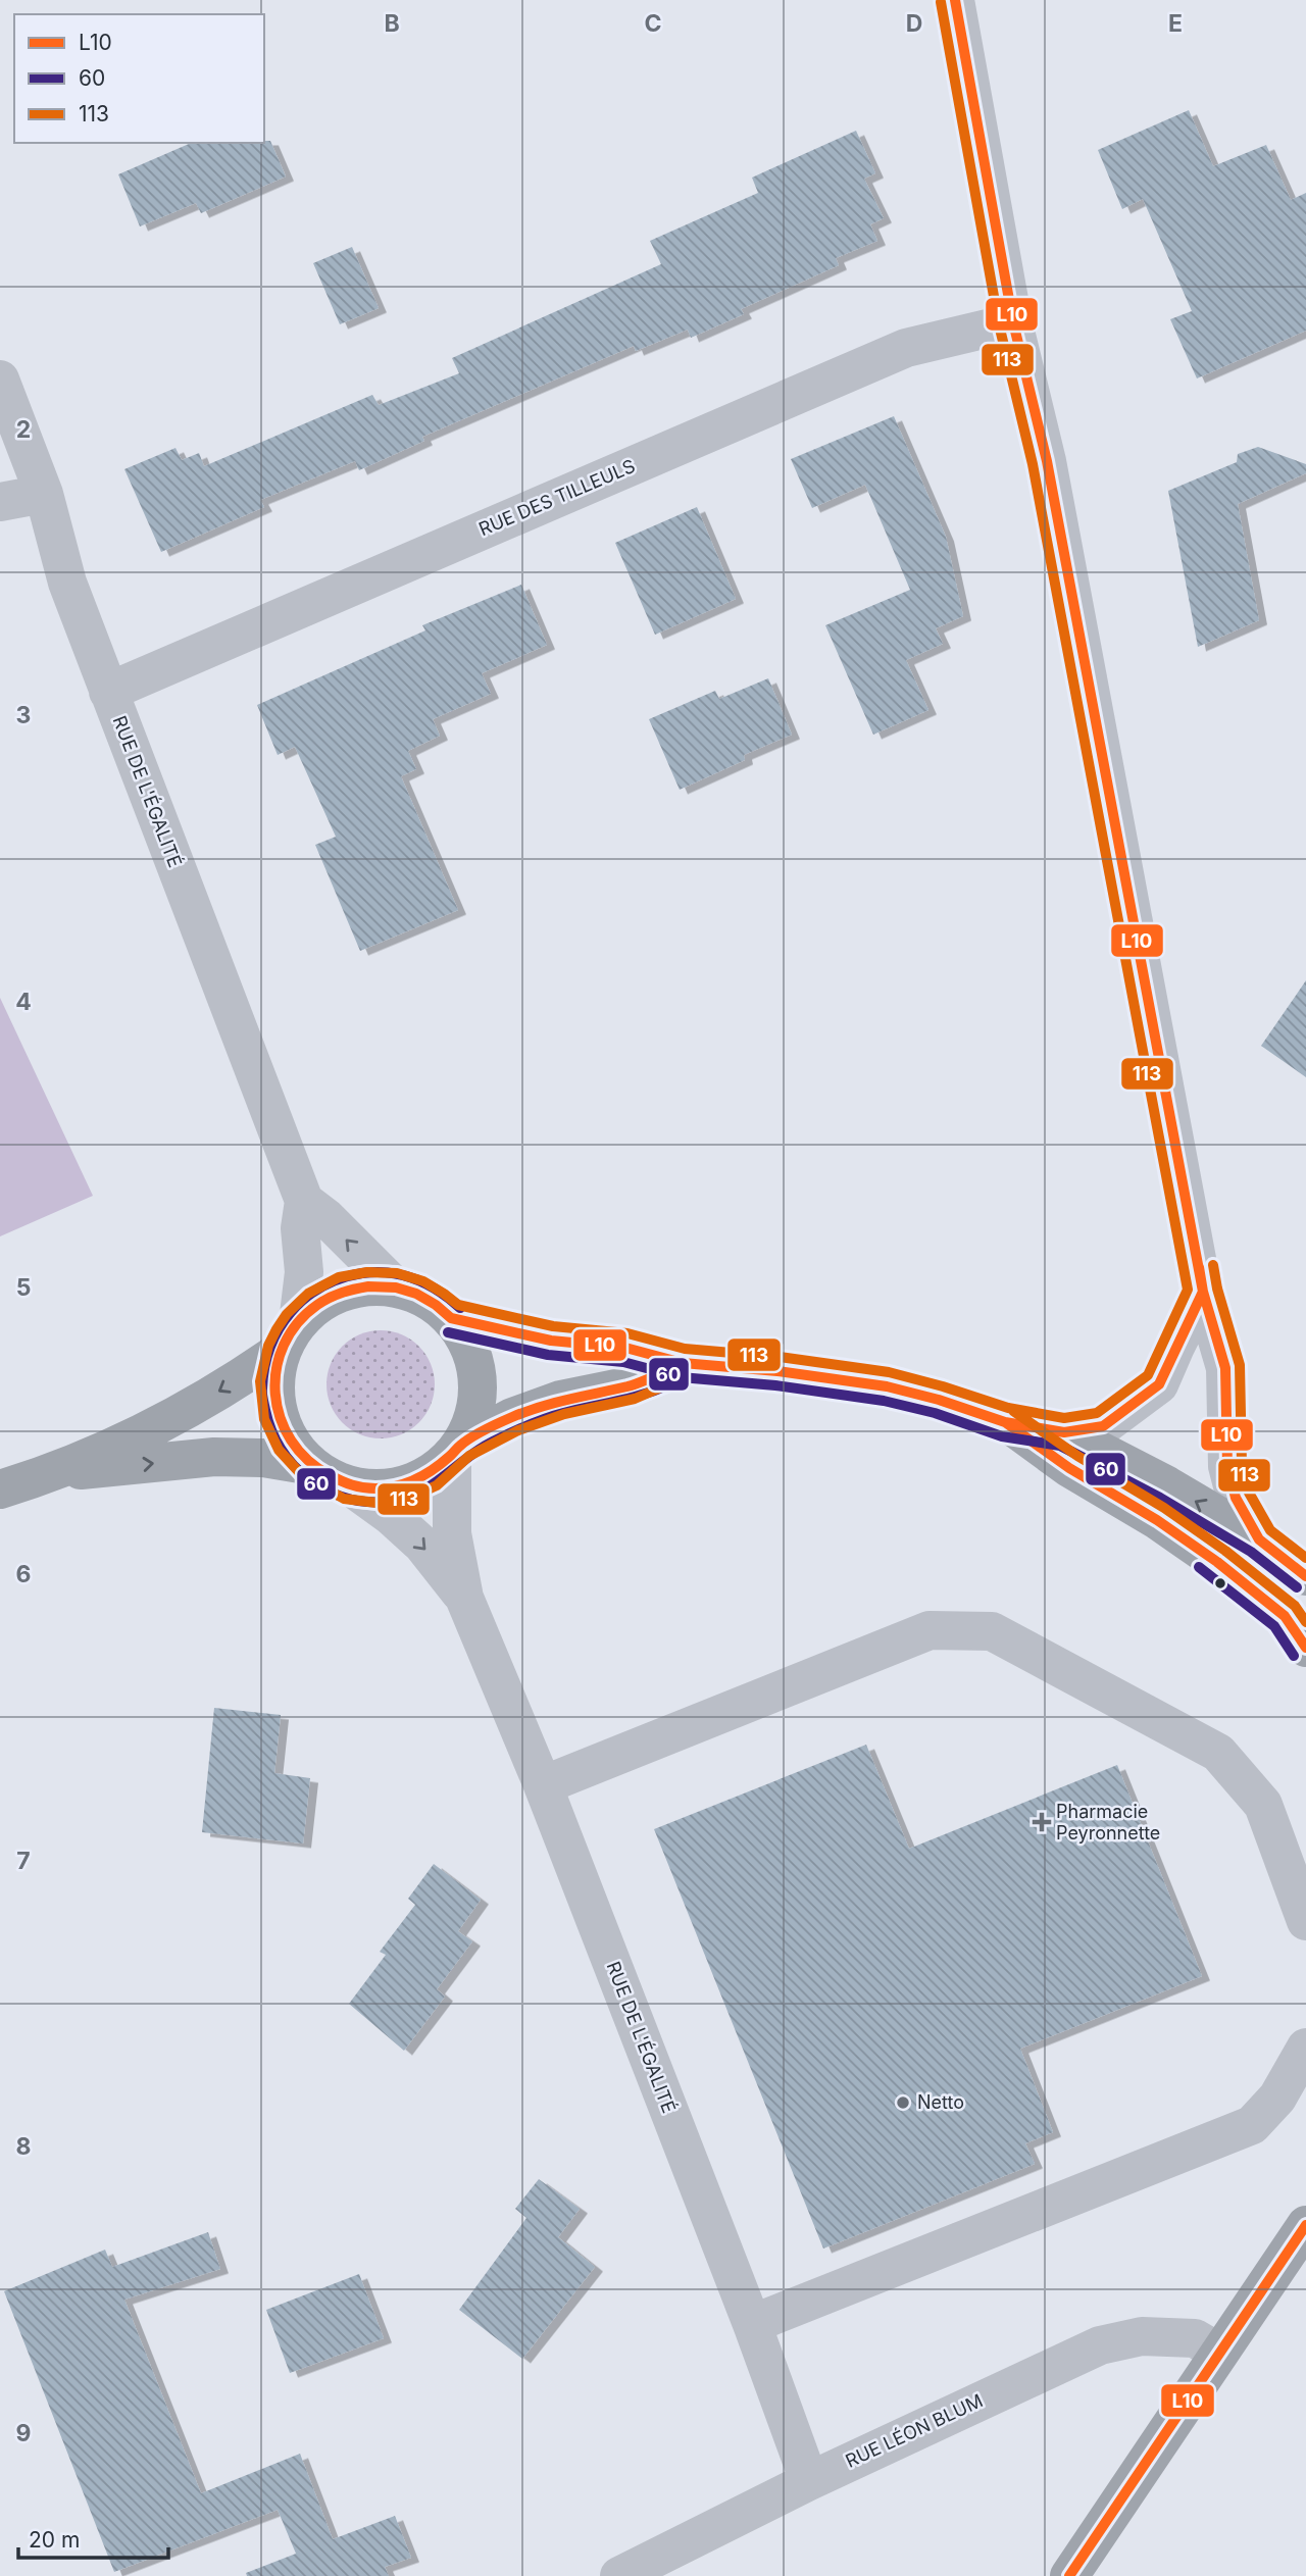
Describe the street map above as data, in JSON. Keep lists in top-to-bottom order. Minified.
{"streets":{"street":["RUE DES TILLEULS","RUE DE L'ÉGALITÉ","RUE LÉON BLUM"]},"crossings":[["RUE DES TILLEULS","RUE DE L'ÉGALITÉ"],["RUE DE L'ÉGALITÉ","RUE LÉON BLUM"]],"places":{"health":["Pharmacie Peyronnette"],"other":["Netto"]},"lines":["transit line L10","transit line 113","transit line 60"],"legend":["L10","60","113"],"scale_bar":"20 m","grid":{"columns":["B","C","D","E"],"rows":["2","3","4","5","6","7","8","9"]}}
